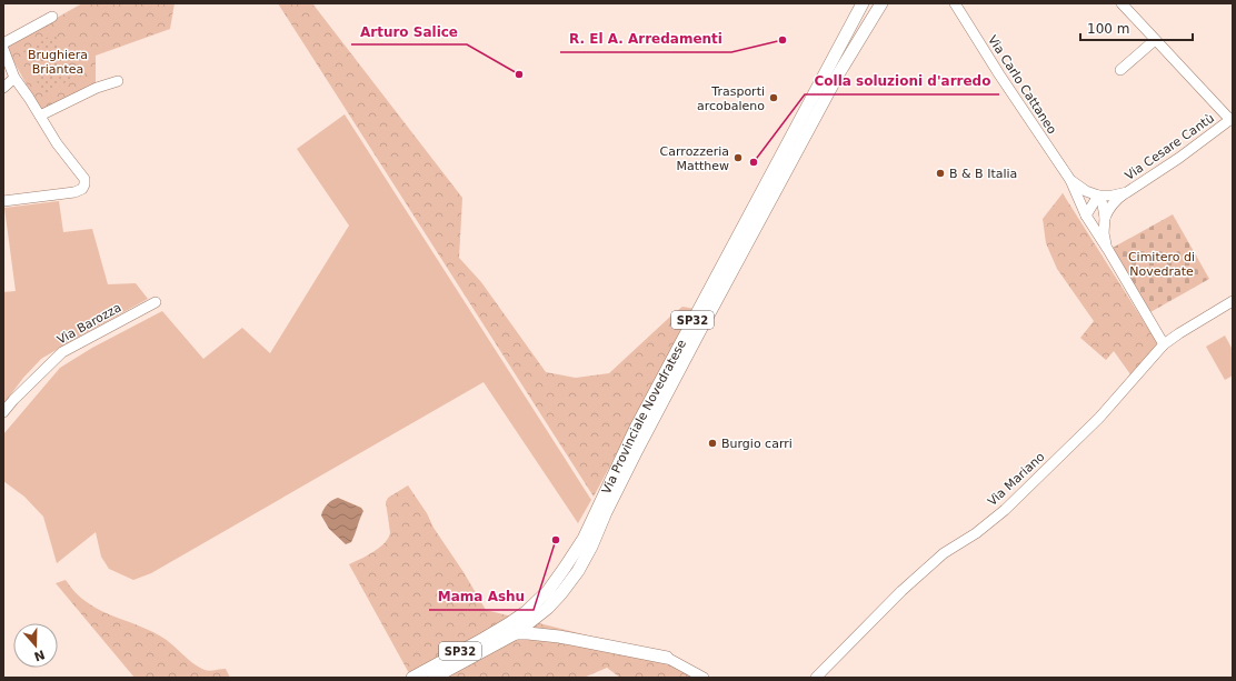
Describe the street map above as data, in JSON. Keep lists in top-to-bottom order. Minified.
{"streets":{"main road":["SP32","Via Provinciale Novedratese"],"street":["Via Carlo Cattaneo","Via Cesare Cantù","Via Barozza","Via Mariano"]},"parks":["Brughiera Briantea","Cimitero di Novedrate"],"places":["R. El A. Arredamenti","Arturo Salice","Trasporti arcobaleno","Carrozzeria Matthew","Colla soluzioni d'arredo","B & B Italia","Burgio carri","Mama Ashu"],"scale_bar":"100 m","north":"bottom"}
